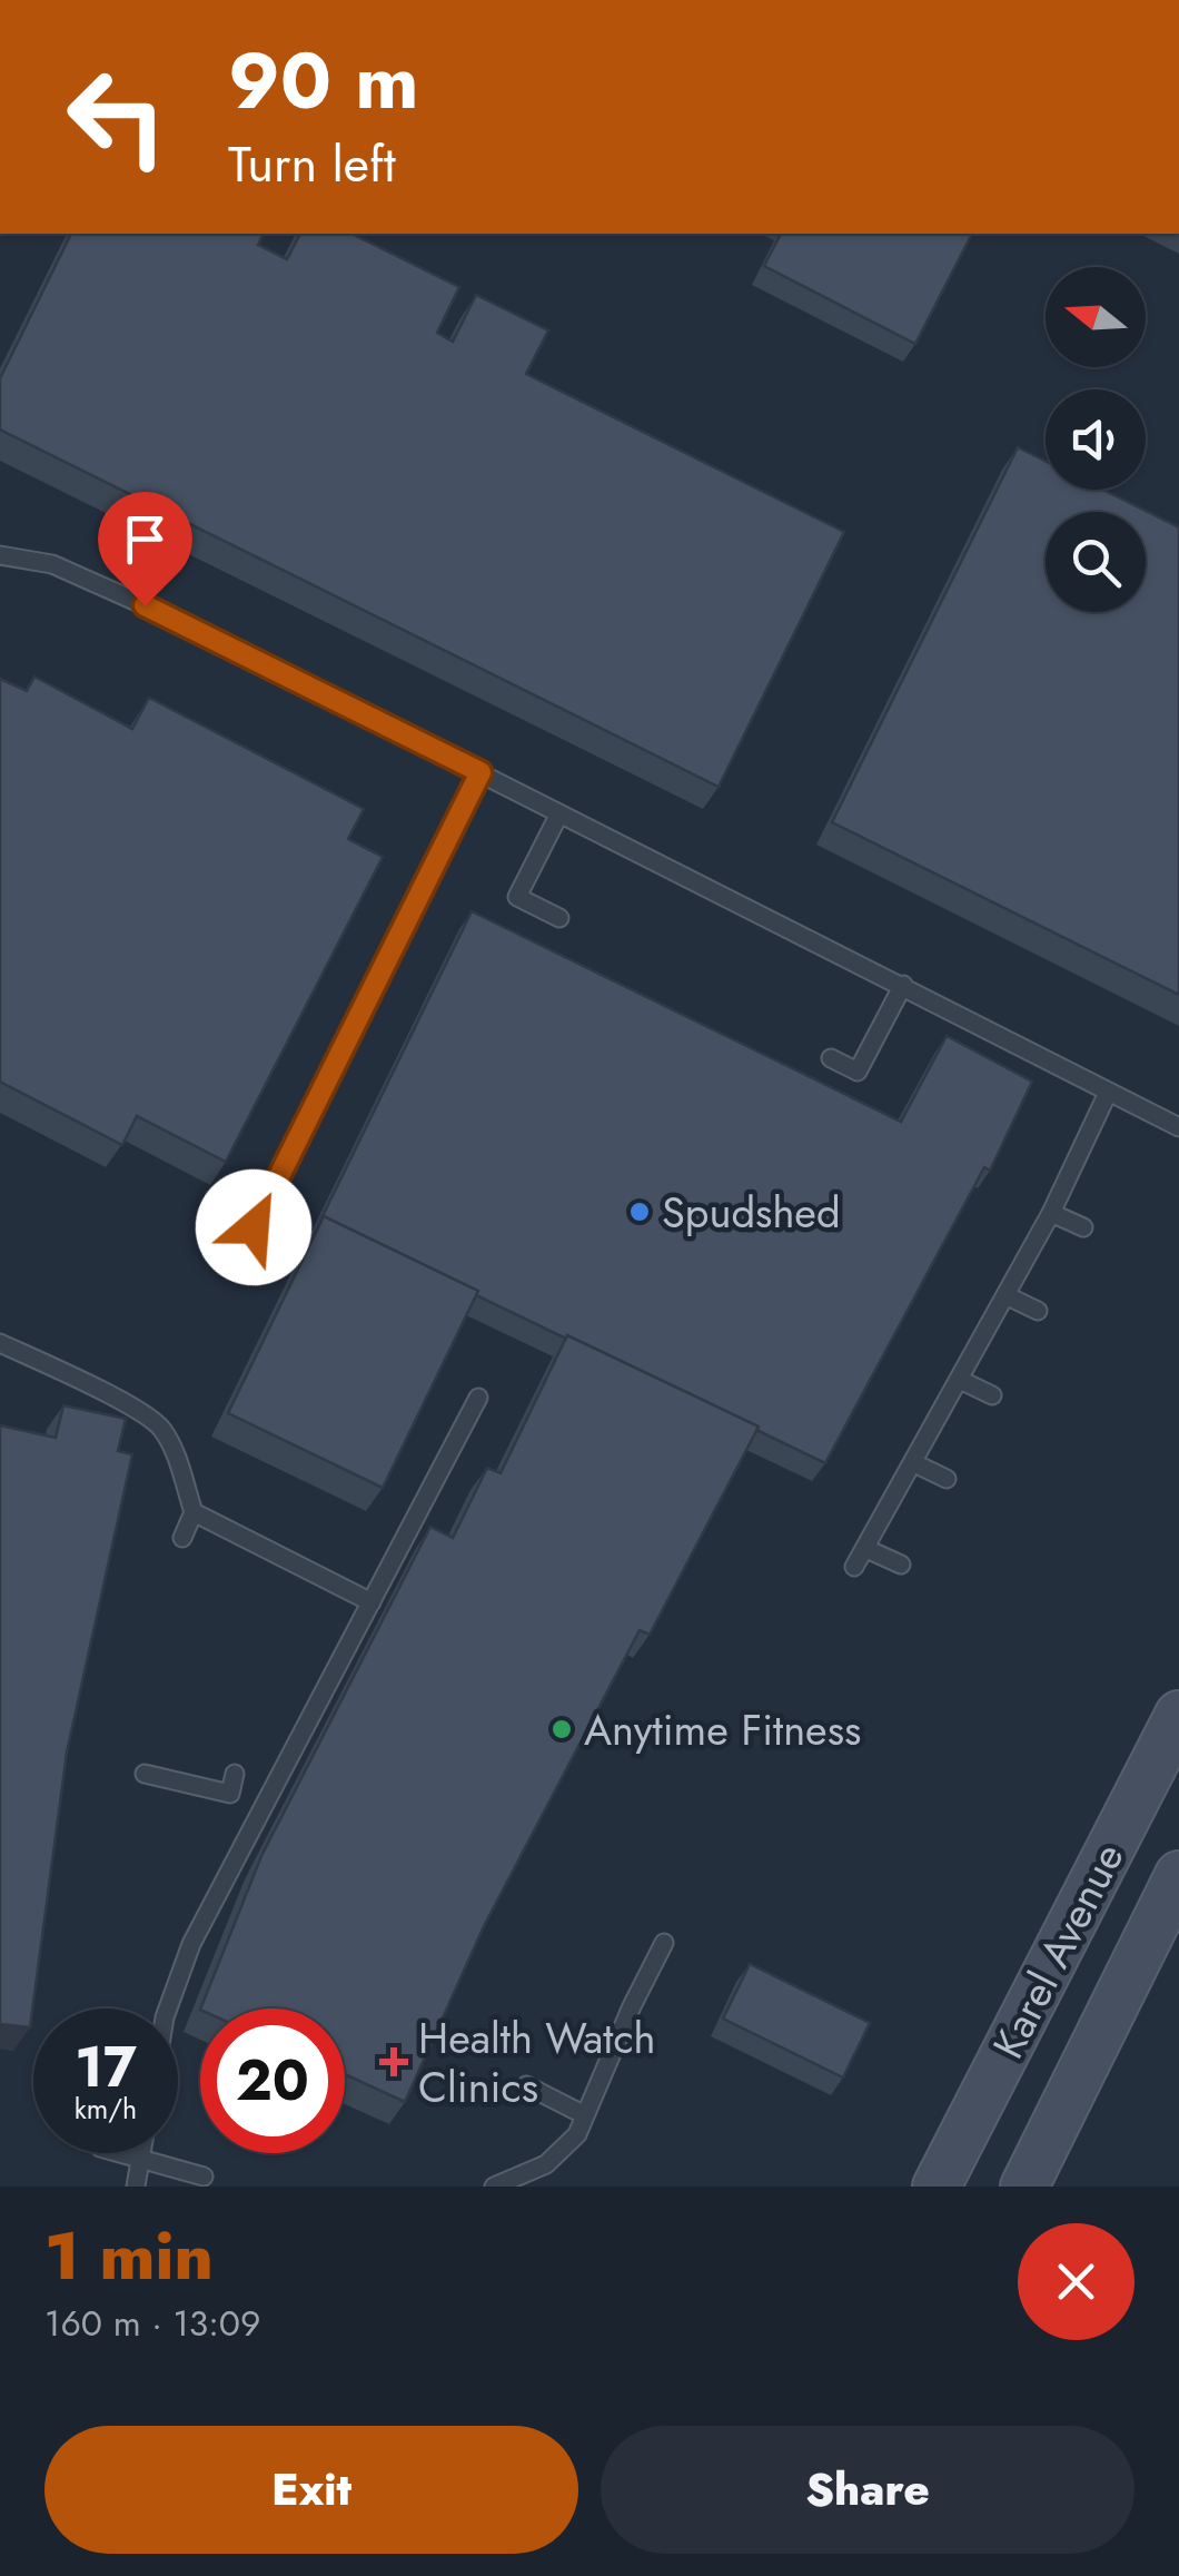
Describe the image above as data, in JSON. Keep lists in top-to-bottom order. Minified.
{"streets":{"main road":["Karel Avenue"]},"places":{"other":["Spudshed","Anytime Fitness"],"health":["Health Watch Clinics"]},"north":"left","page":{"turn":["90 m","Turn left"],"speed":"17 km/h","limit":"20","heading":["1 min","160 m · 13:09"],"buttons":["Exit","Share"]}}
